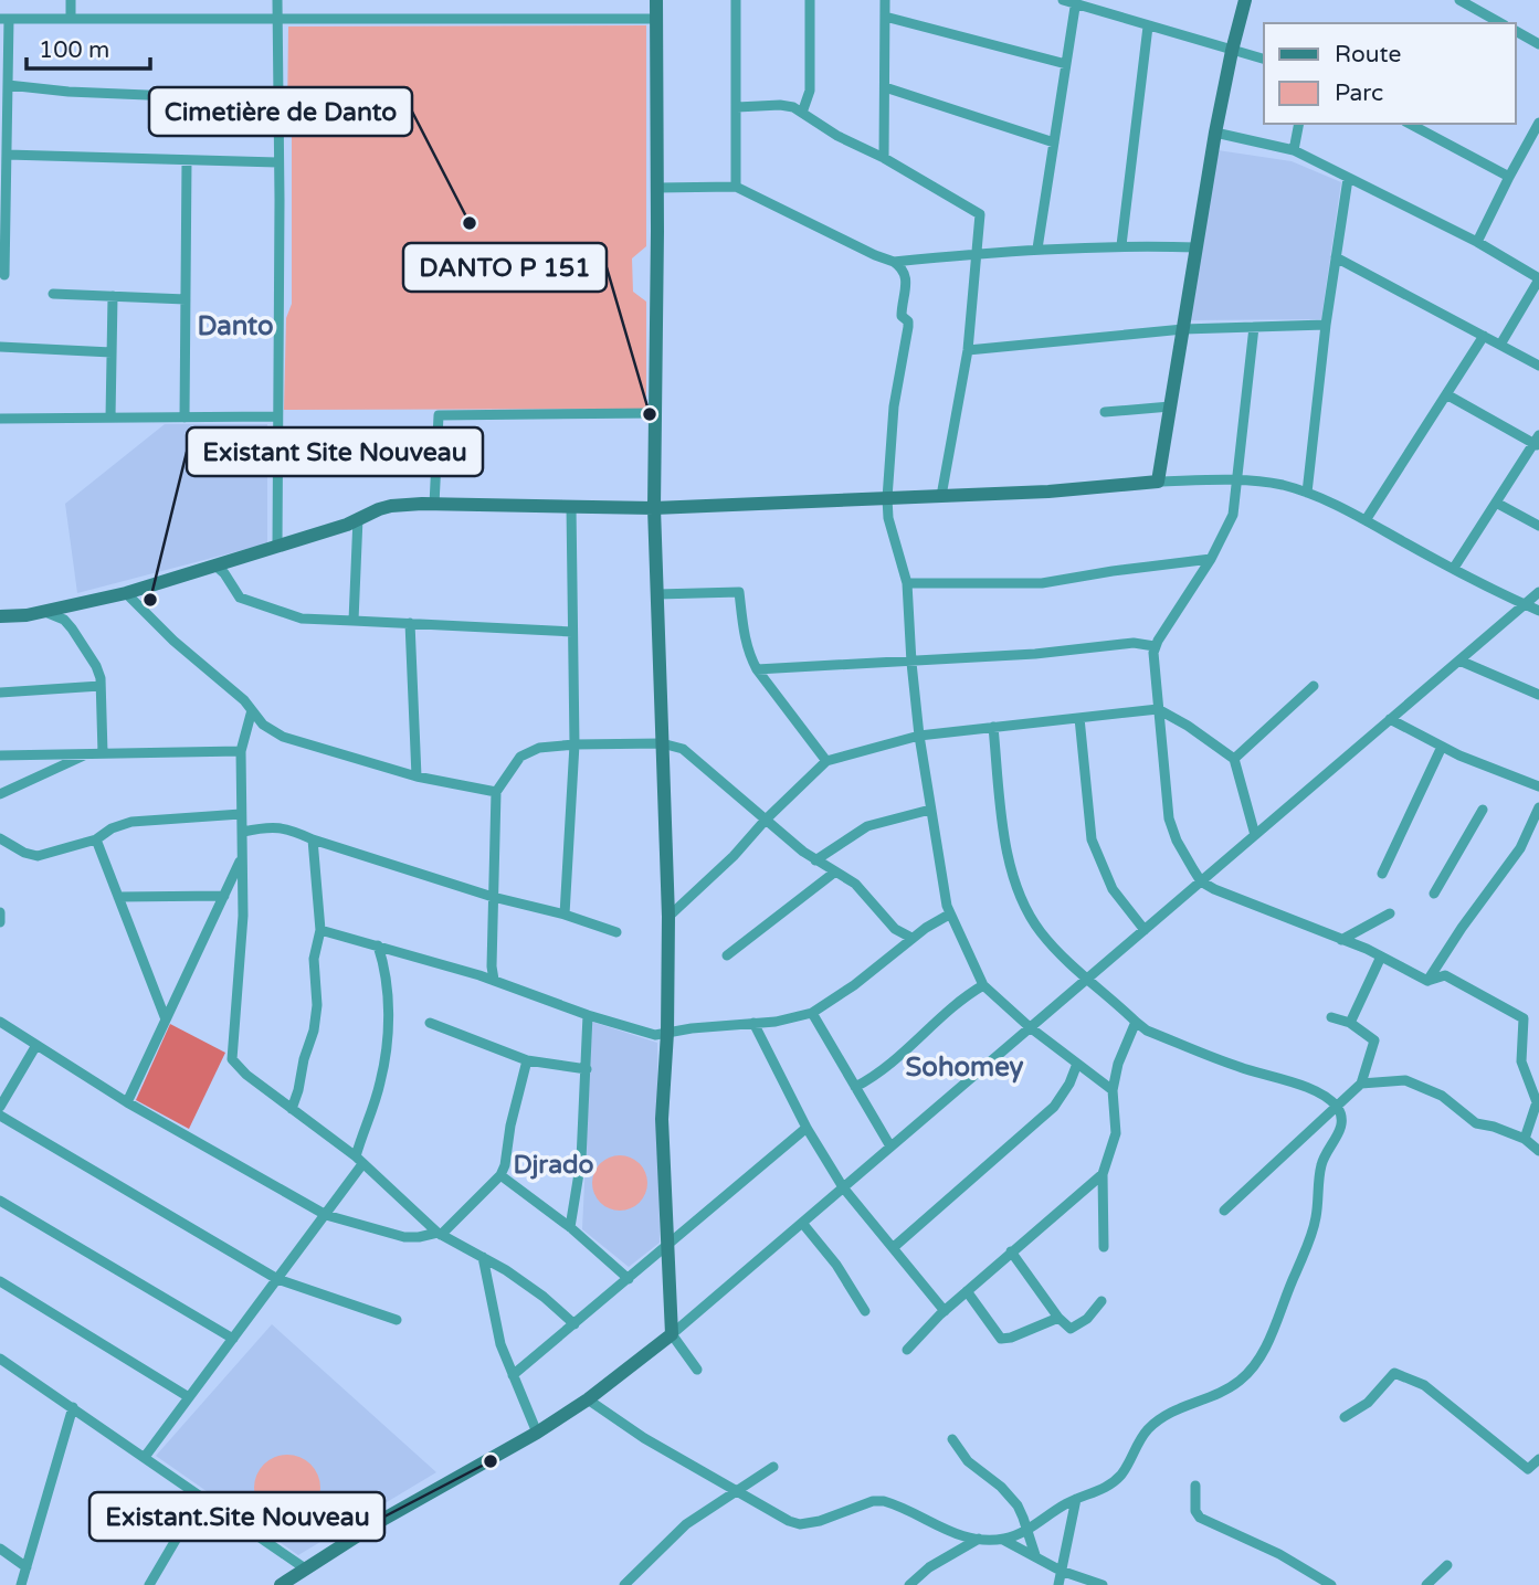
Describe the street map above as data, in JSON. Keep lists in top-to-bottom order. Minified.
{"districts":["Danto","Sohomey","Djrado"],"places":["Cimetière de Danto","DANTO P 151","Existant Site Nouveau","Existant.Site Nouveau"],"legend":["Route","Parc"],"scale_bar":"100 m"}
